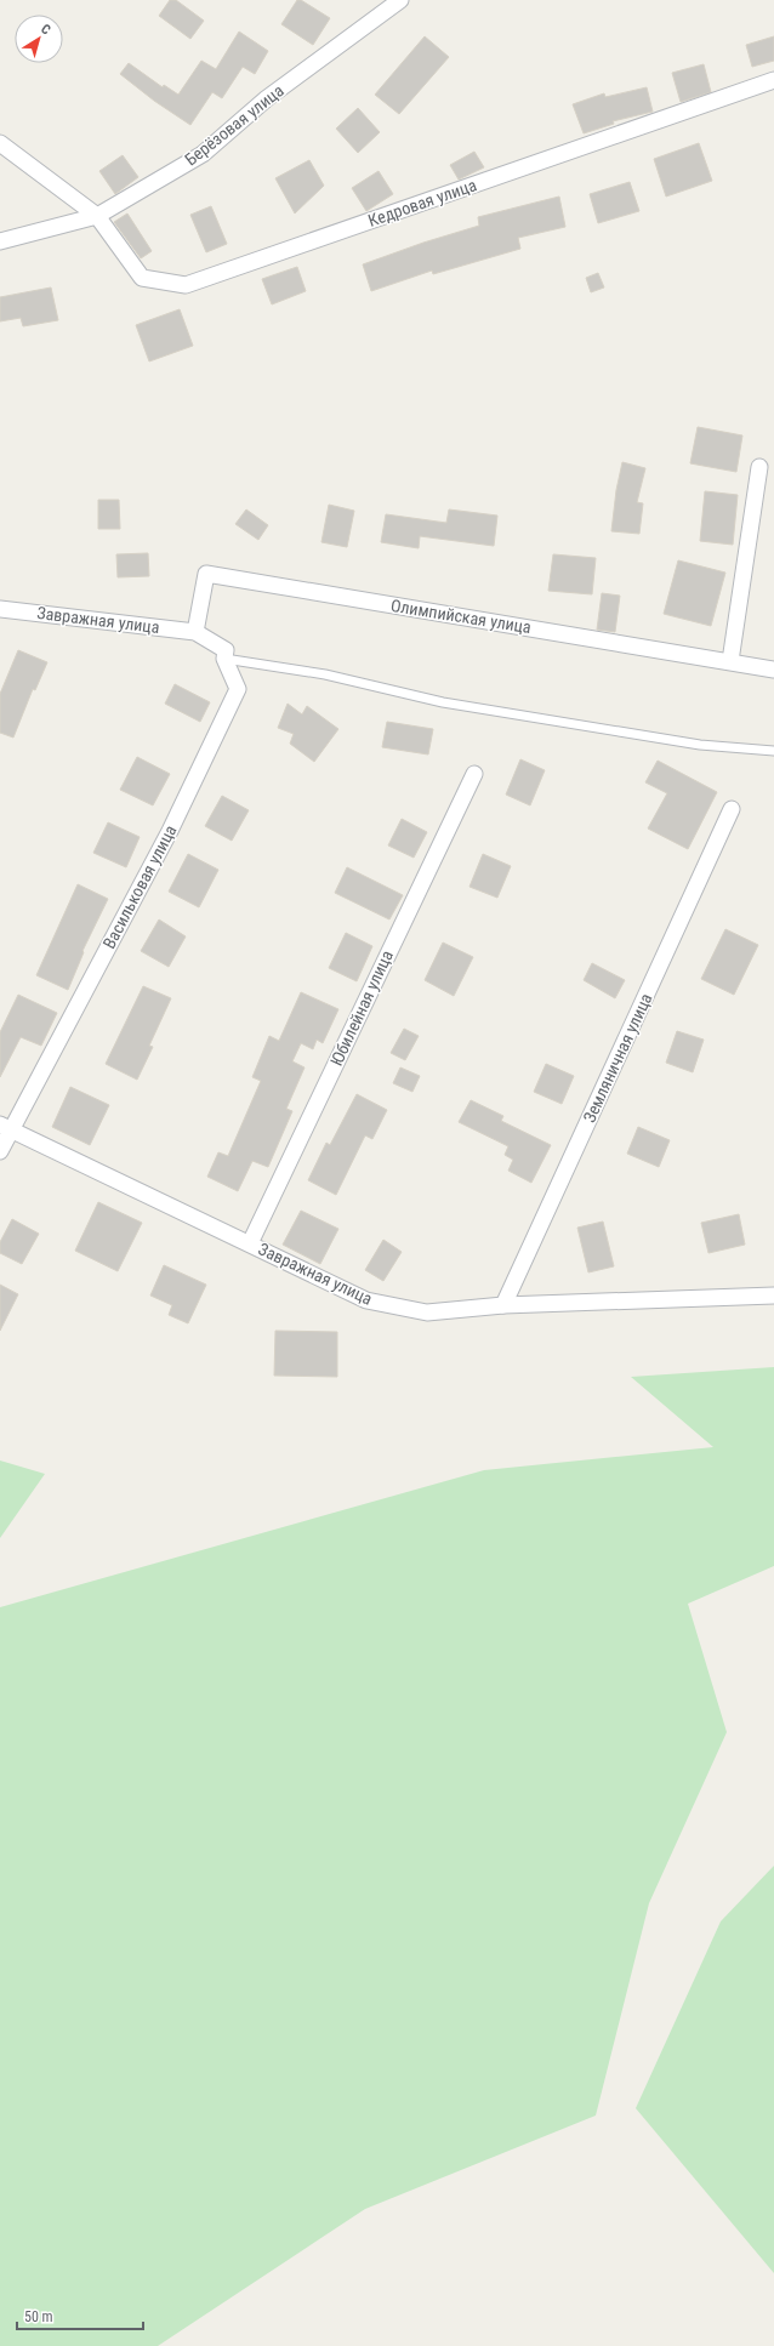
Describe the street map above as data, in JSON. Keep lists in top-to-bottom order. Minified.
{"streets":{"street":["Берёзовая улица","Кедровая улица","Олимпийская улица","Завражная улица","Васильковая улица","Юбилейная улица","Земляничная улица"]},"crossings":[["Берёзовая улица","Кедровая улица"],["Олимпийская улица","Завражная улица"],["Олимпийская улица","Васильковая улица"],["Завражная улица","Васильковая улица"],["Завражная улица","Юбилейная улица"],["Завражная улица","Земляничная улица"]],"scale_bar":"50 m","north":"top right"}
